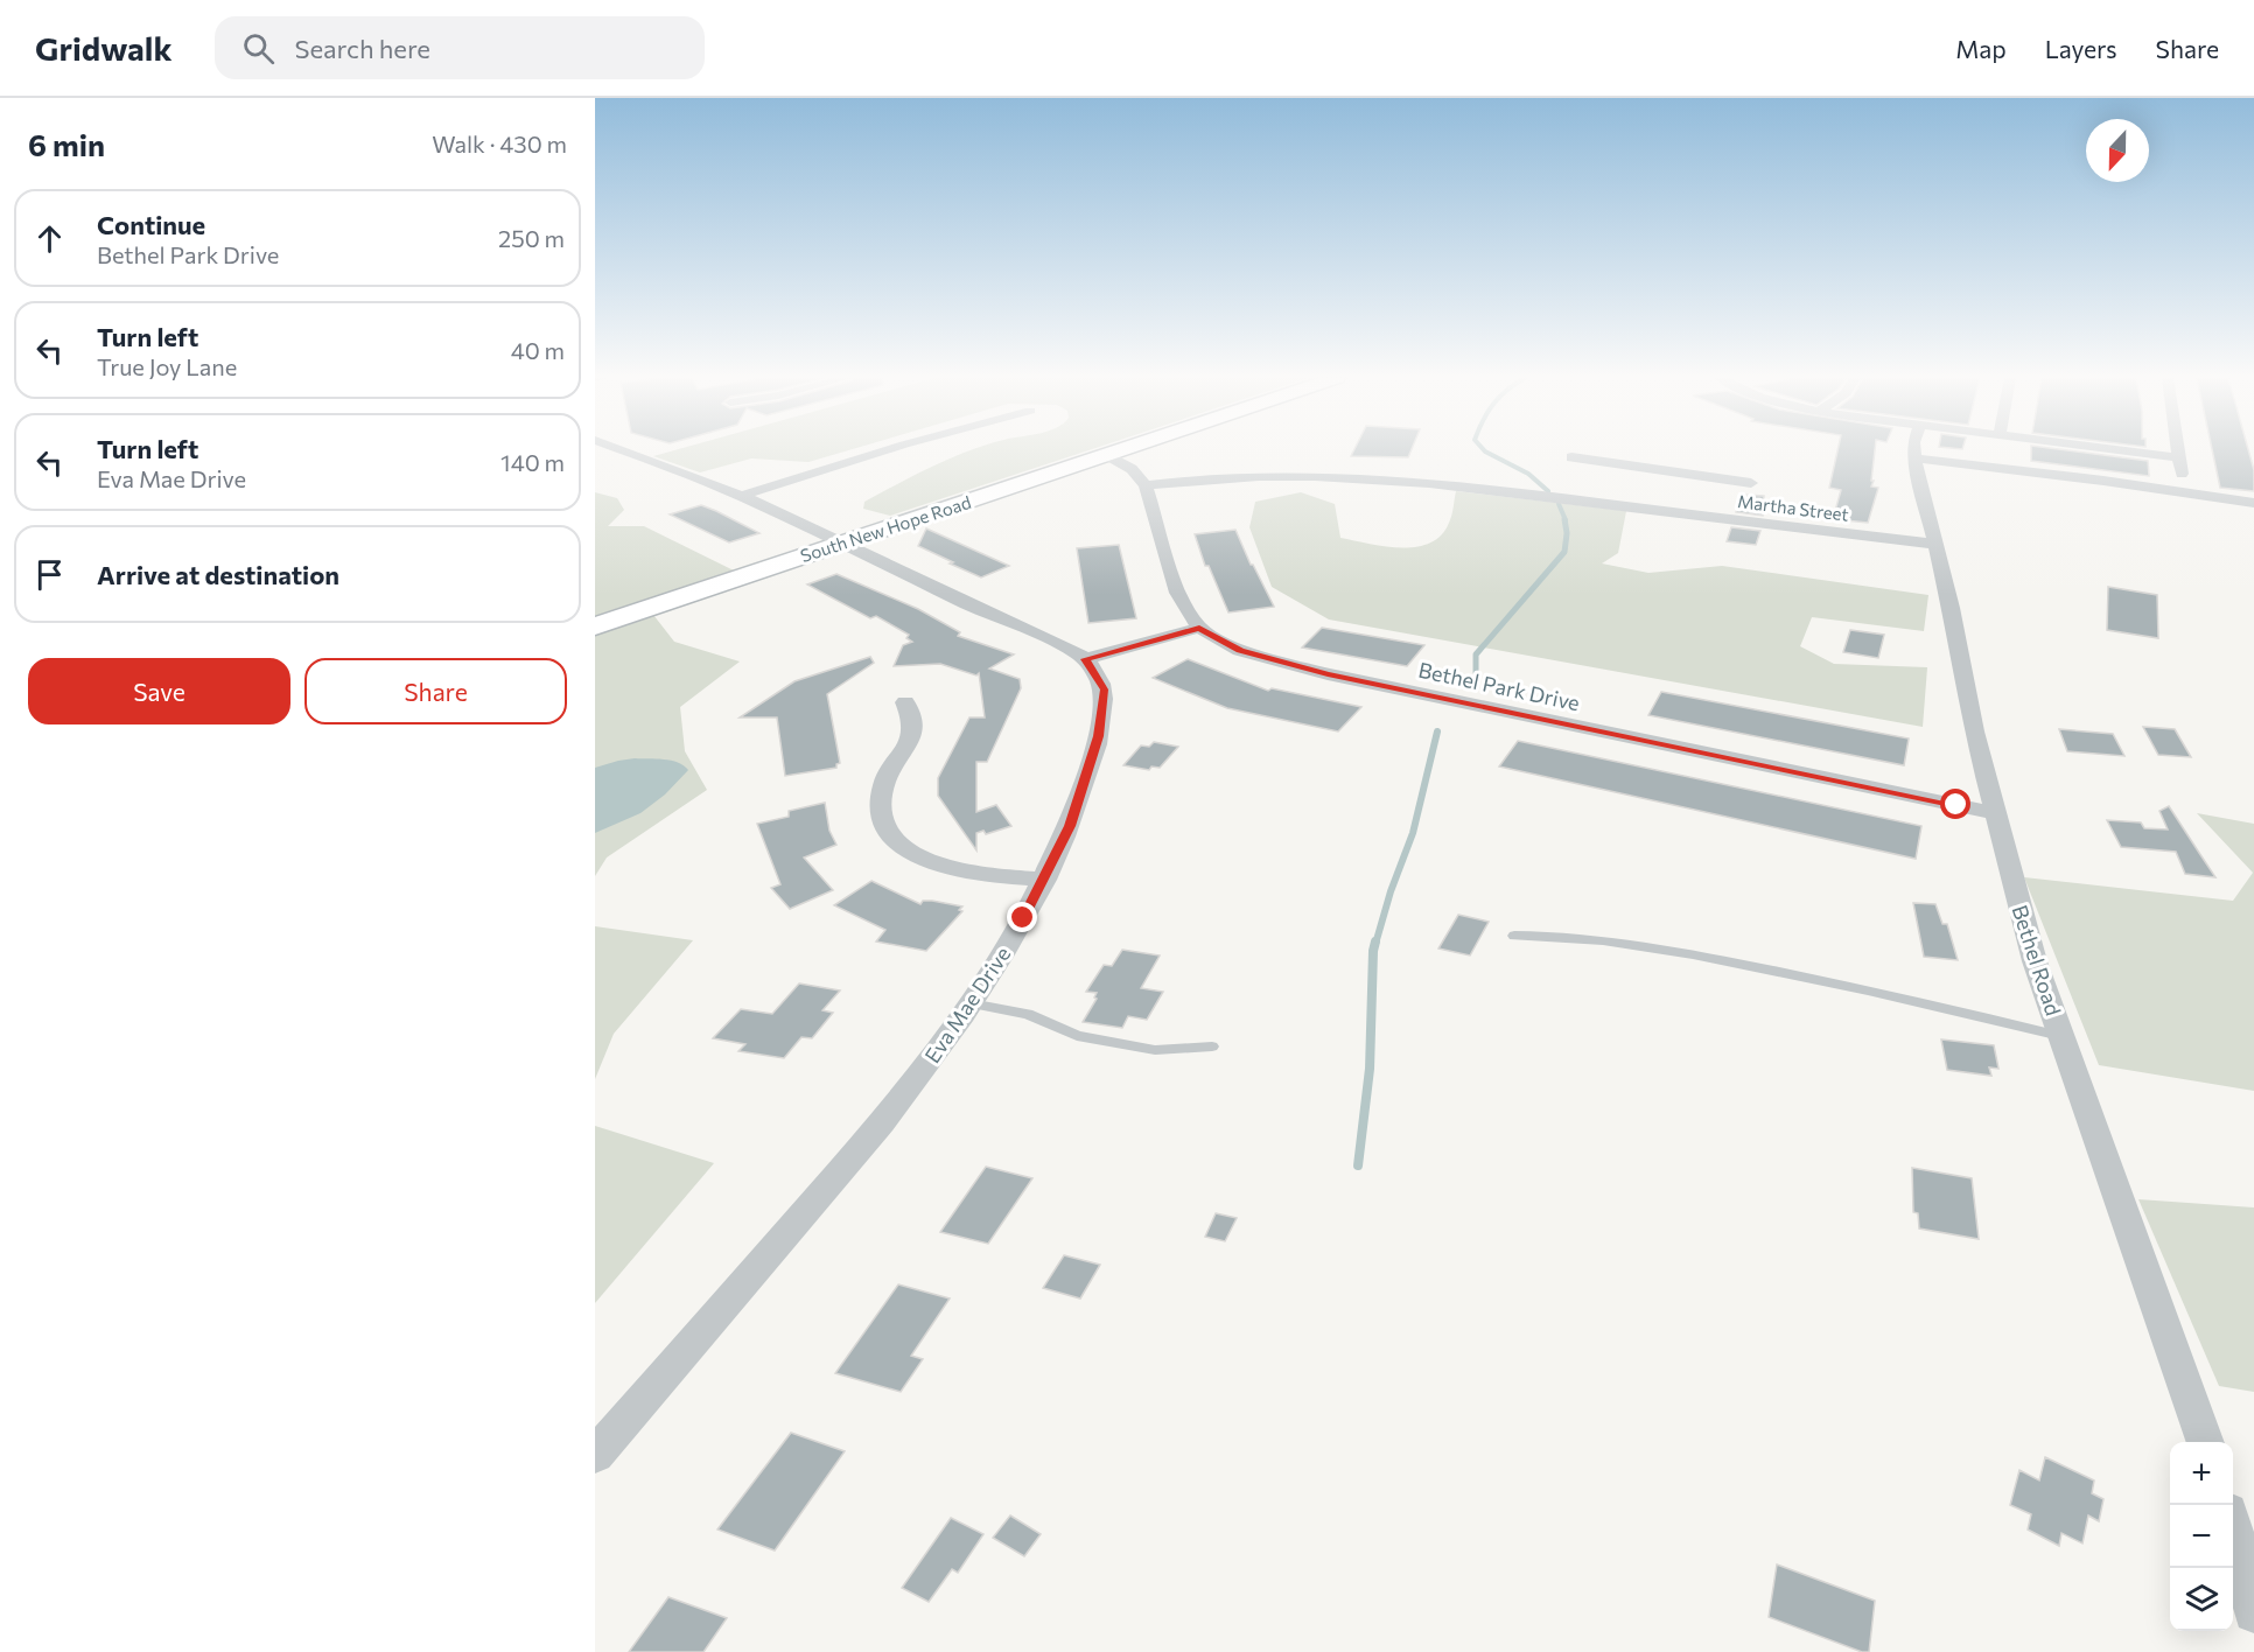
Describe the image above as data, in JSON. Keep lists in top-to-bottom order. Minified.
{"streets":{"main road":["South New Hope Road"],"street":["Martha Street","Bethel Park Drive","Bethel Road","Eva Mae Drive"]},"crossings":[["Martha Street","Bethel Park Drive"],["Martha Street","Bethel Road"],["Bethel Park Drive","Bethel Road"]],"north":"bottom","page":{"header":"Gridwalk","search":"Search here","nav":["Map","Layers","Share"],"heading":["6 min","Walk · 430 m"],"list":[["Continue","Bethel Park Drive","250 m"],["Turn left","True Joy Lane","40 m"],["Turn left","Eva Mae Drive","140 m"],"Arrive at destination"],"buttons":["Save","Share"],"map_buttons":["+","−"]}}
